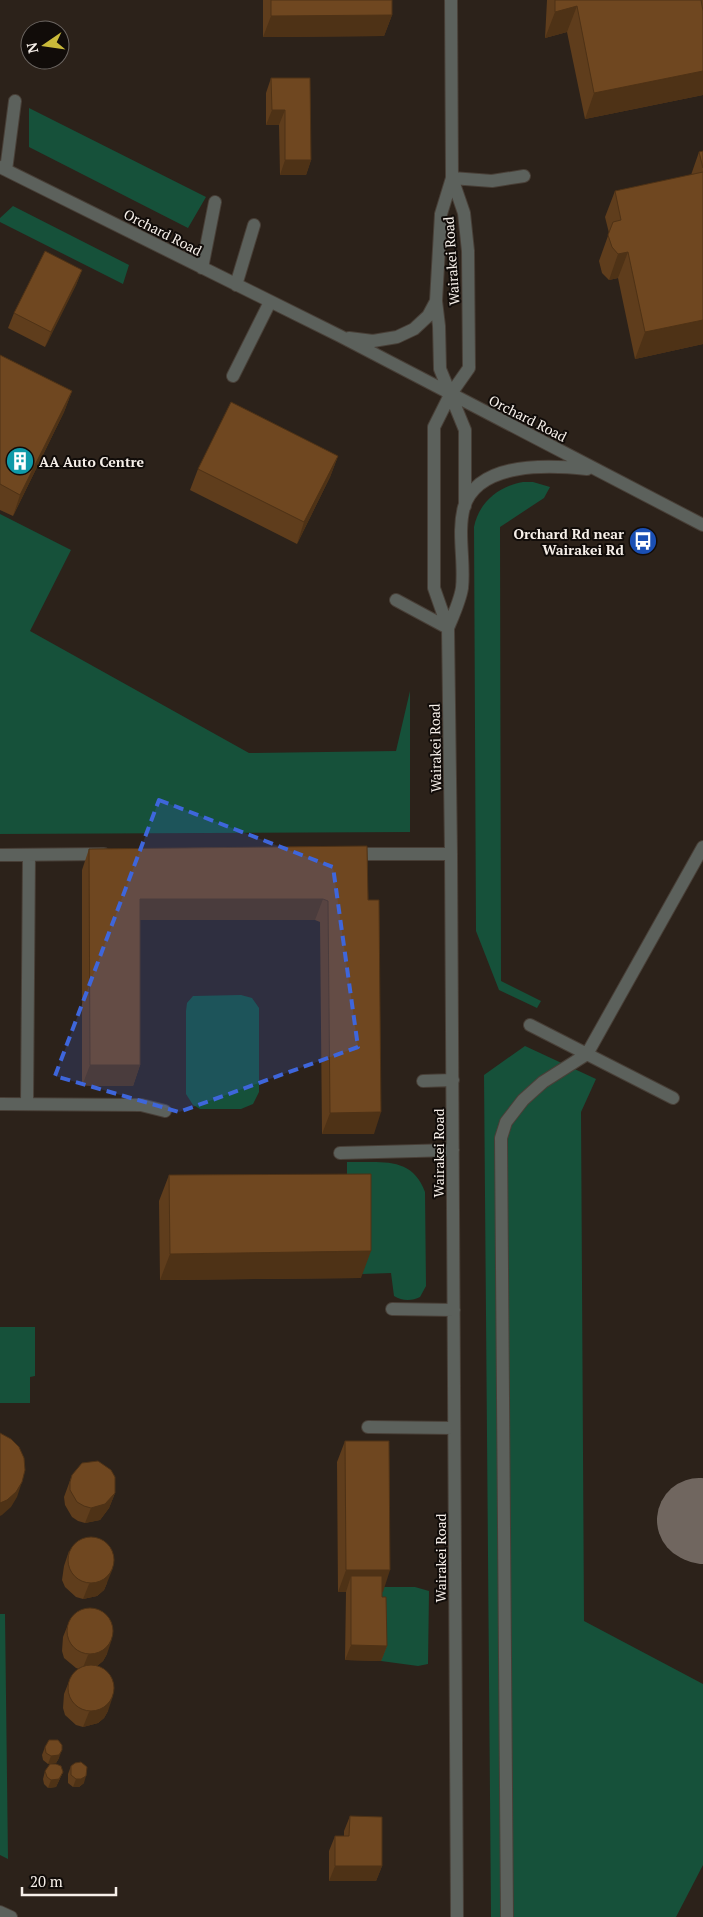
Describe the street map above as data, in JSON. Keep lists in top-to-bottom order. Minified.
{"streets":{"street":["Orchard Road","Wairakei Road"]},"crossings":[["Orchard Road","Wairakei Road"]],"places":{"building":["AA Auto Centre"],"bus stop":["Orchard Rd near Wairakei Rd"]},"scale_bar":"20 m","north":"left"}
